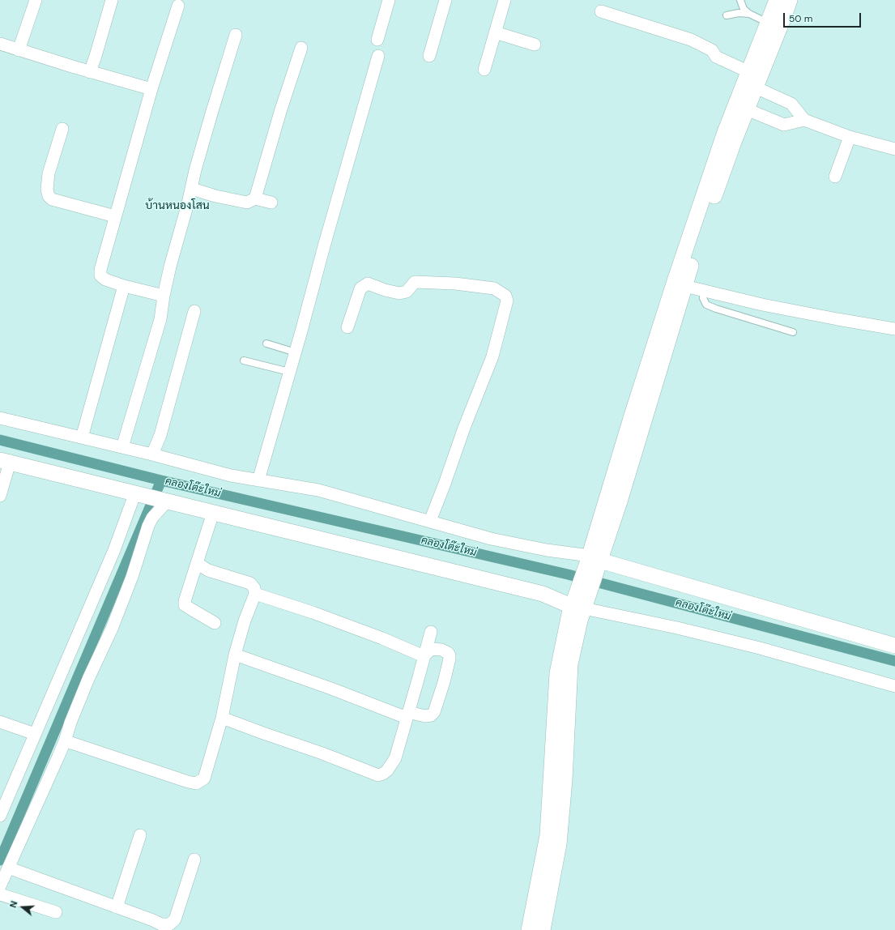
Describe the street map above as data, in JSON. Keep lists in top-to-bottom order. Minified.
{"districts":["บ้านหนองโสน"],"water":["คลองโต๊ะใหม่"],"scale_bar":"50 m","north":"left"}
